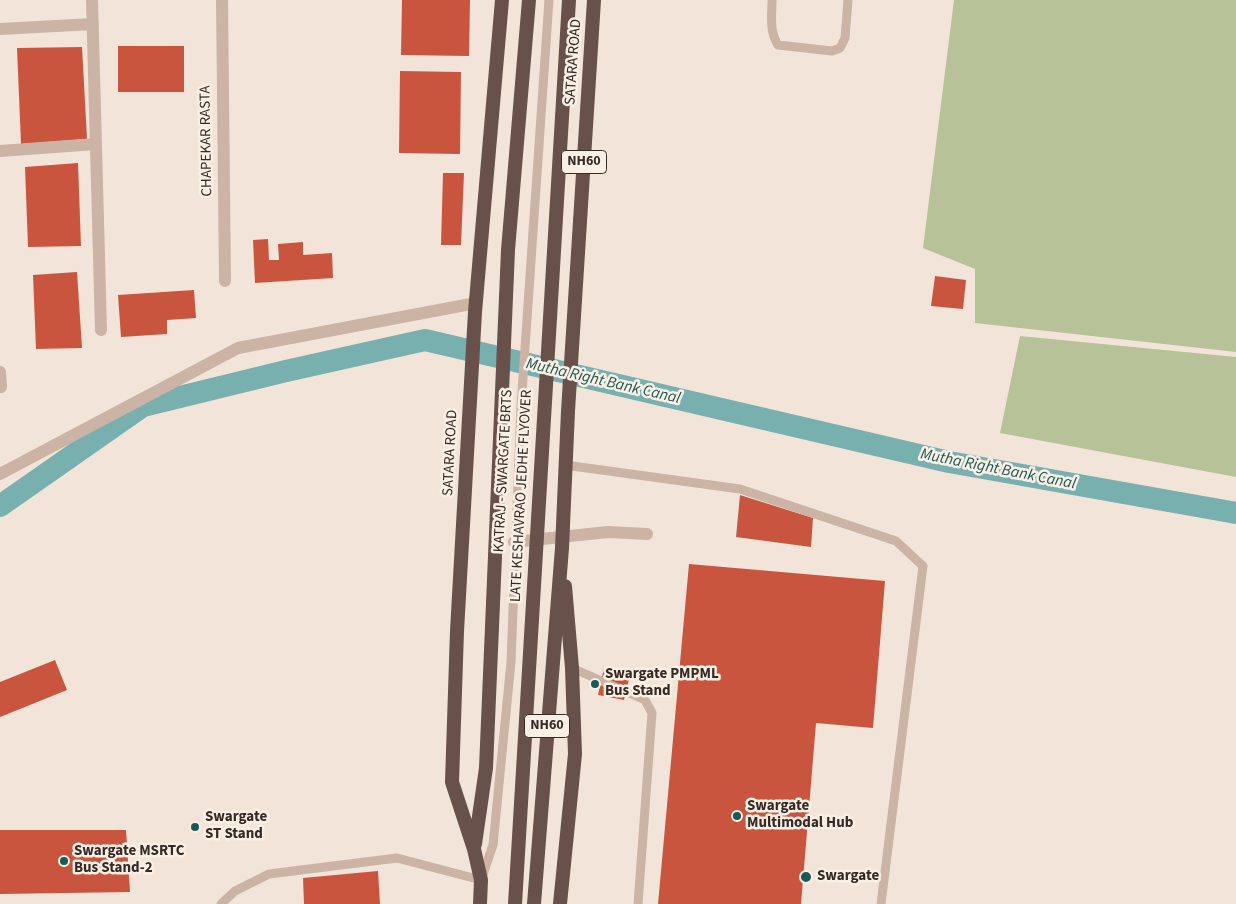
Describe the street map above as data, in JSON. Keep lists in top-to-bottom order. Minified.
{"streets":{"highway":["SATARA ROAD","NH60","LATE KESHAVRAO JEDHE FLYOVER"],"street":["CHAPEKAR RASTA"],"lane":["KATRAJ - SWARGATE BRTS"]},"crossings":[["SATARA ROAD","KATRAJ - SWARGATE BRTS"]],"water":["Mutha Right Bank Canal"],"places":["Swargate PMPML Bus Stand","Swargate Multimodal Hub","Swargate ST Stand","Swargate MSRTC Bus Stand-2","Swargate"]}
